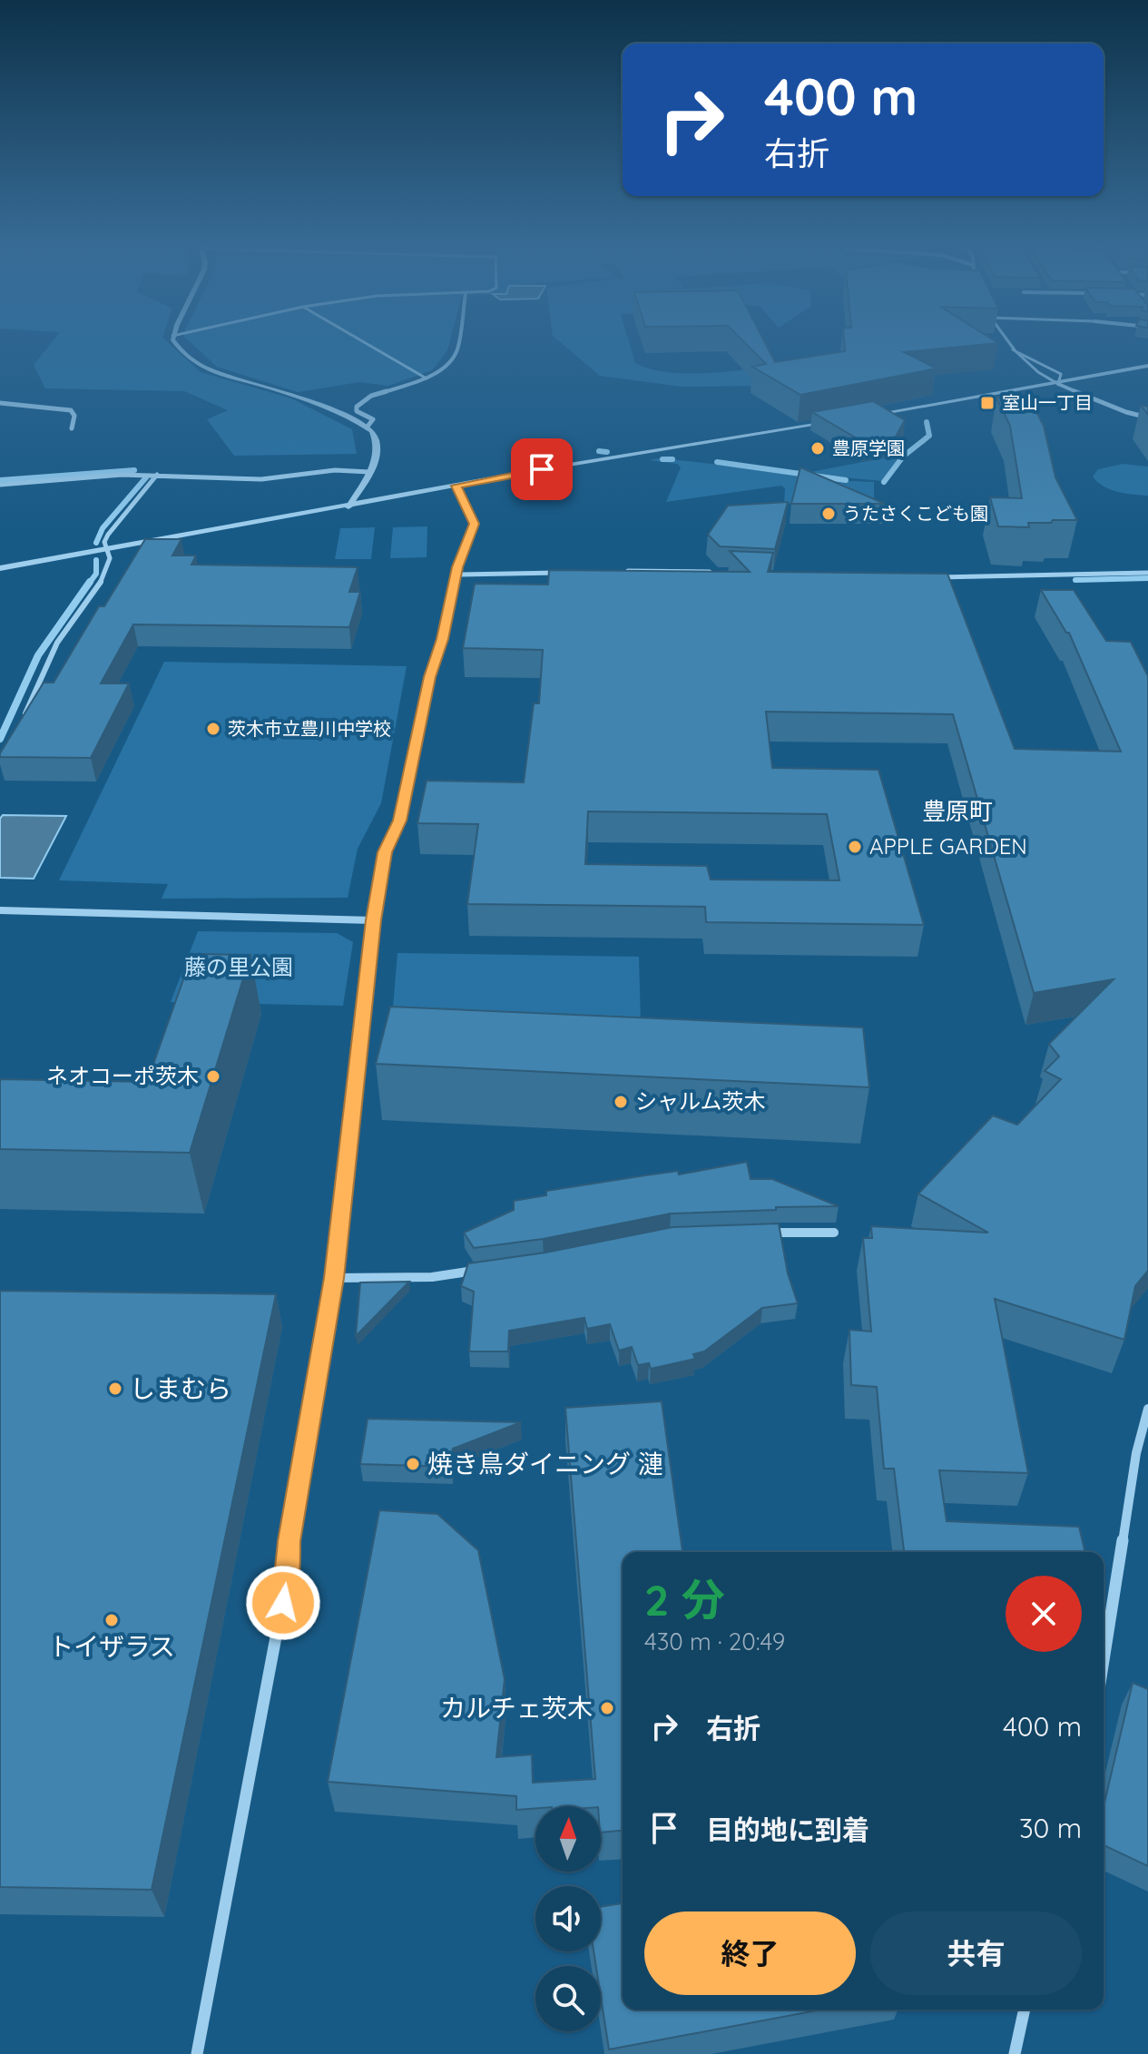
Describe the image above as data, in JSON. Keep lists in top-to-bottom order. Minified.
{"districts":["豊原町"],"parks":["藤の里公園"],"places":{"transit":["室山一丁目"],"other":["豊原学園","うたさくこども園","茨木市立豊川中学校","APPLE GARDEN","ネオコーポ茨木","シャルム茨木","しまむら","焼き鳥ダイニング 漣","トイザラス","カルチェ茨木"]},"north":"top","page":{"turn":["400 m","右折"],"heading":["2 分","430 m · 20:49"],"list":[{"name":"右折","value":"400 m"},{"name":"目的地に到着","value":"30 m"}],"buttons":["終了","共有"]}}
